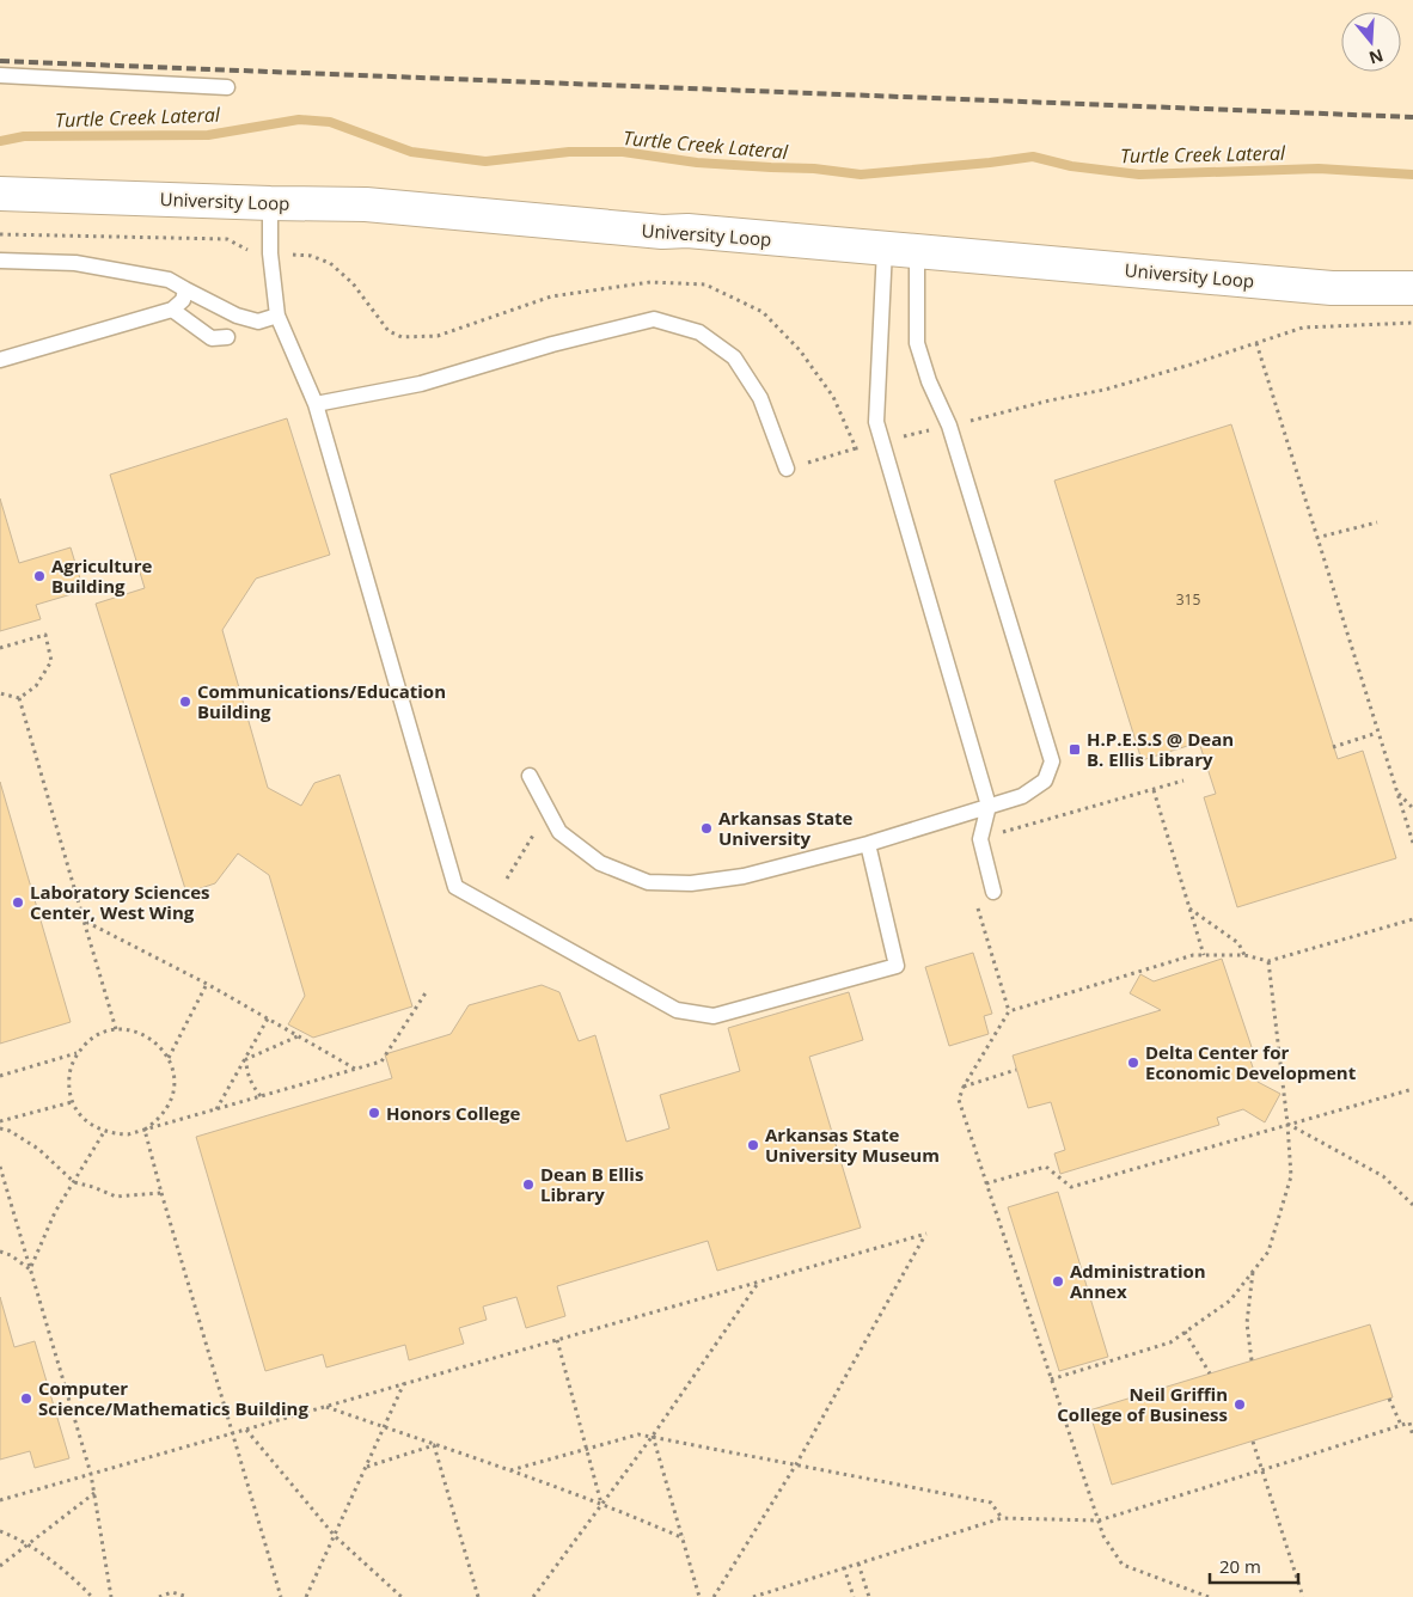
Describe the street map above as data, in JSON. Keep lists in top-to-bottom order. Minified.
{"streets":{"street":["University Loop"]},"water":["Turtle Creek Lateral"],"places":{"other":["Agriculture Building","Communications/Education Building","Arkansas State University","Laboratory Sciences Center, West Wing","Delta Center for Economic Development","Honors College","Arkansas State University Museum","Dean B Ellis Library","Administration Annex","Computer Science/Mathematics Building","Neil Griffin College of Business"],"transit":["H.P.E.S.S @ Dean B. Ellis Library"]},"house_numbers":["315"],"scale_bar":"20 m","north":"bottom"}
